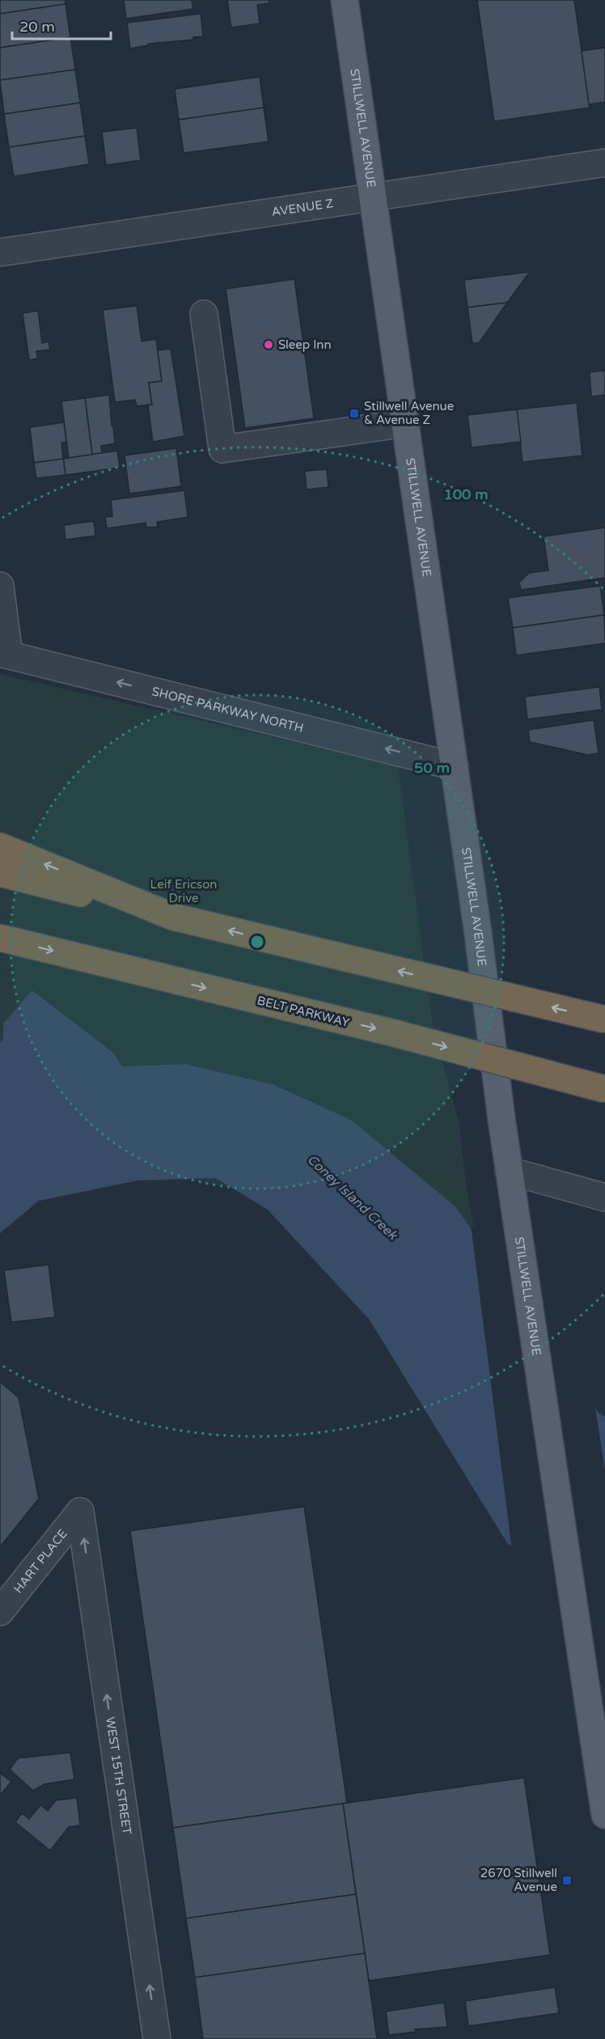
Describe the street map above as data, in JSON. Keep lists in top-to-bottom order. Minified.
{"streets":{"highway":["BELT PARKWAY"],"main road":["STILLWELL AVENUE"],"street":["AVENUE Z","SHORE PARKWAY NORTH","HART PLACE","WEST 15TH STREET"]},"crossings":[["STILLWELL AVENUE","AVENUE Z"],["STILLWELL AVENUE","SHORE PARKWAY NORTH"],["HART PLACE","WEST 15TH STREET"]],"one_way":["SHORE PARKWAY NORTH","WEST 15TH STREET"],"water":["Coney Island Creek"],"parks":["Leif Ericson Drive"],"places":{"other":["Sleep Inn"],"transit":["Stillwell Avenue & Avenue Z","2670 Stillwell Avenue"]},"scale_bar":"20 m","rings":["100 m","50 m"]}
